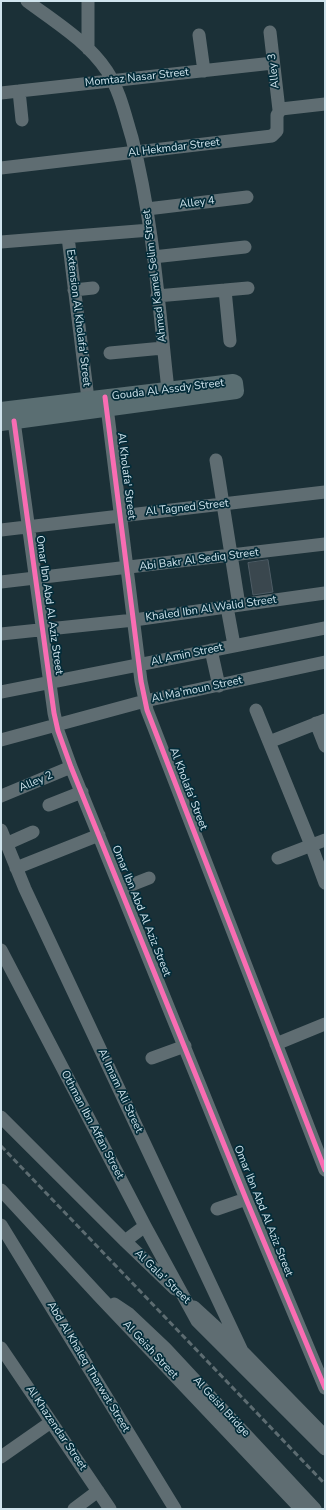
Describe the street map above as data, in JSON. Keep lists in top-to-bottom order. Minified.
{"streets":{"main road":["Gouda Al Assdy Street"],"street":["Alley 3","Momtaz Nasar Street","Al Hekmdar Street","Alley 4","Ahmed Kamel Selim Street","Extension Al Kholafa' Street","Al Kholafa' Street","Al Tagned Street","Abi Bakr Al Sediq Street","Omar Ibn Abd Al Aziz Street","Khaled Ibn Al Walid Street","Al Amin Street","Al Ma'moun Street","Alley 2","Al Imam Ali Street","Othman Ibn Affan Street","Al Gala' Street","Al Geish Street","Abd Al Khaleq Tharwat Street","Al Geish Bridge","Al Khazendar Street"]},"crossings":[["Alley 3","Momtaz Nasar Street"],["Alley 3","Al Hekmdar Street"],["Momtaz Nasar Street","Ahmed Kamel Selim Street"],["Al Hekmdar Street","Ahmed Kamel Selim Street"],["Alley 4","Ahmed Kamel Selim Street"],["Ahmed Kamel Selim Street","Gouda Al Assdy Street"],["Extension Al Kholafa' Street","Gouda Al Assdy Street"],["Gouda Al Assdy Street","Al Kholafa' Street"],["Gouda Al Assdy Street","Omar Ibn Abd Al Aziz Street"],["Al Kholafa' Street","Al Tagned Street"],["Al Kholafa' Street","Abi Bakr Al Sediq Street"],["Al Kholafa' Street","Khaled Ibn Al Walid Street"],["Al Kholafa' Street","Al Amin Street"],["Al Kholafa' Street","Al Ma'moun Street"],["Al Tagned Street","Omar Ibn Abd Al Aziz Street"],["Abi Bakr Al Sediq Street","Omar Ibn Abd Al Aziz Street"],["Omar Ibn Abd Al Aziz Street","Khaled Ibn Al Walid Street"],["Omar Ibn Abd Al Aziz Street","Al Amin Street"],["Omar Ibn Abd Al Aziz Street","Al Ma'moun Street"],["Omar Ibn Abd Al Aziz Street","Alley 2"],["Al Imam Ali Street","Al Gala' Street"],["Othman Ibn Affan Street","Al Gala' Street"],["Al Geish Street","Al Geish Bridge"]]}
